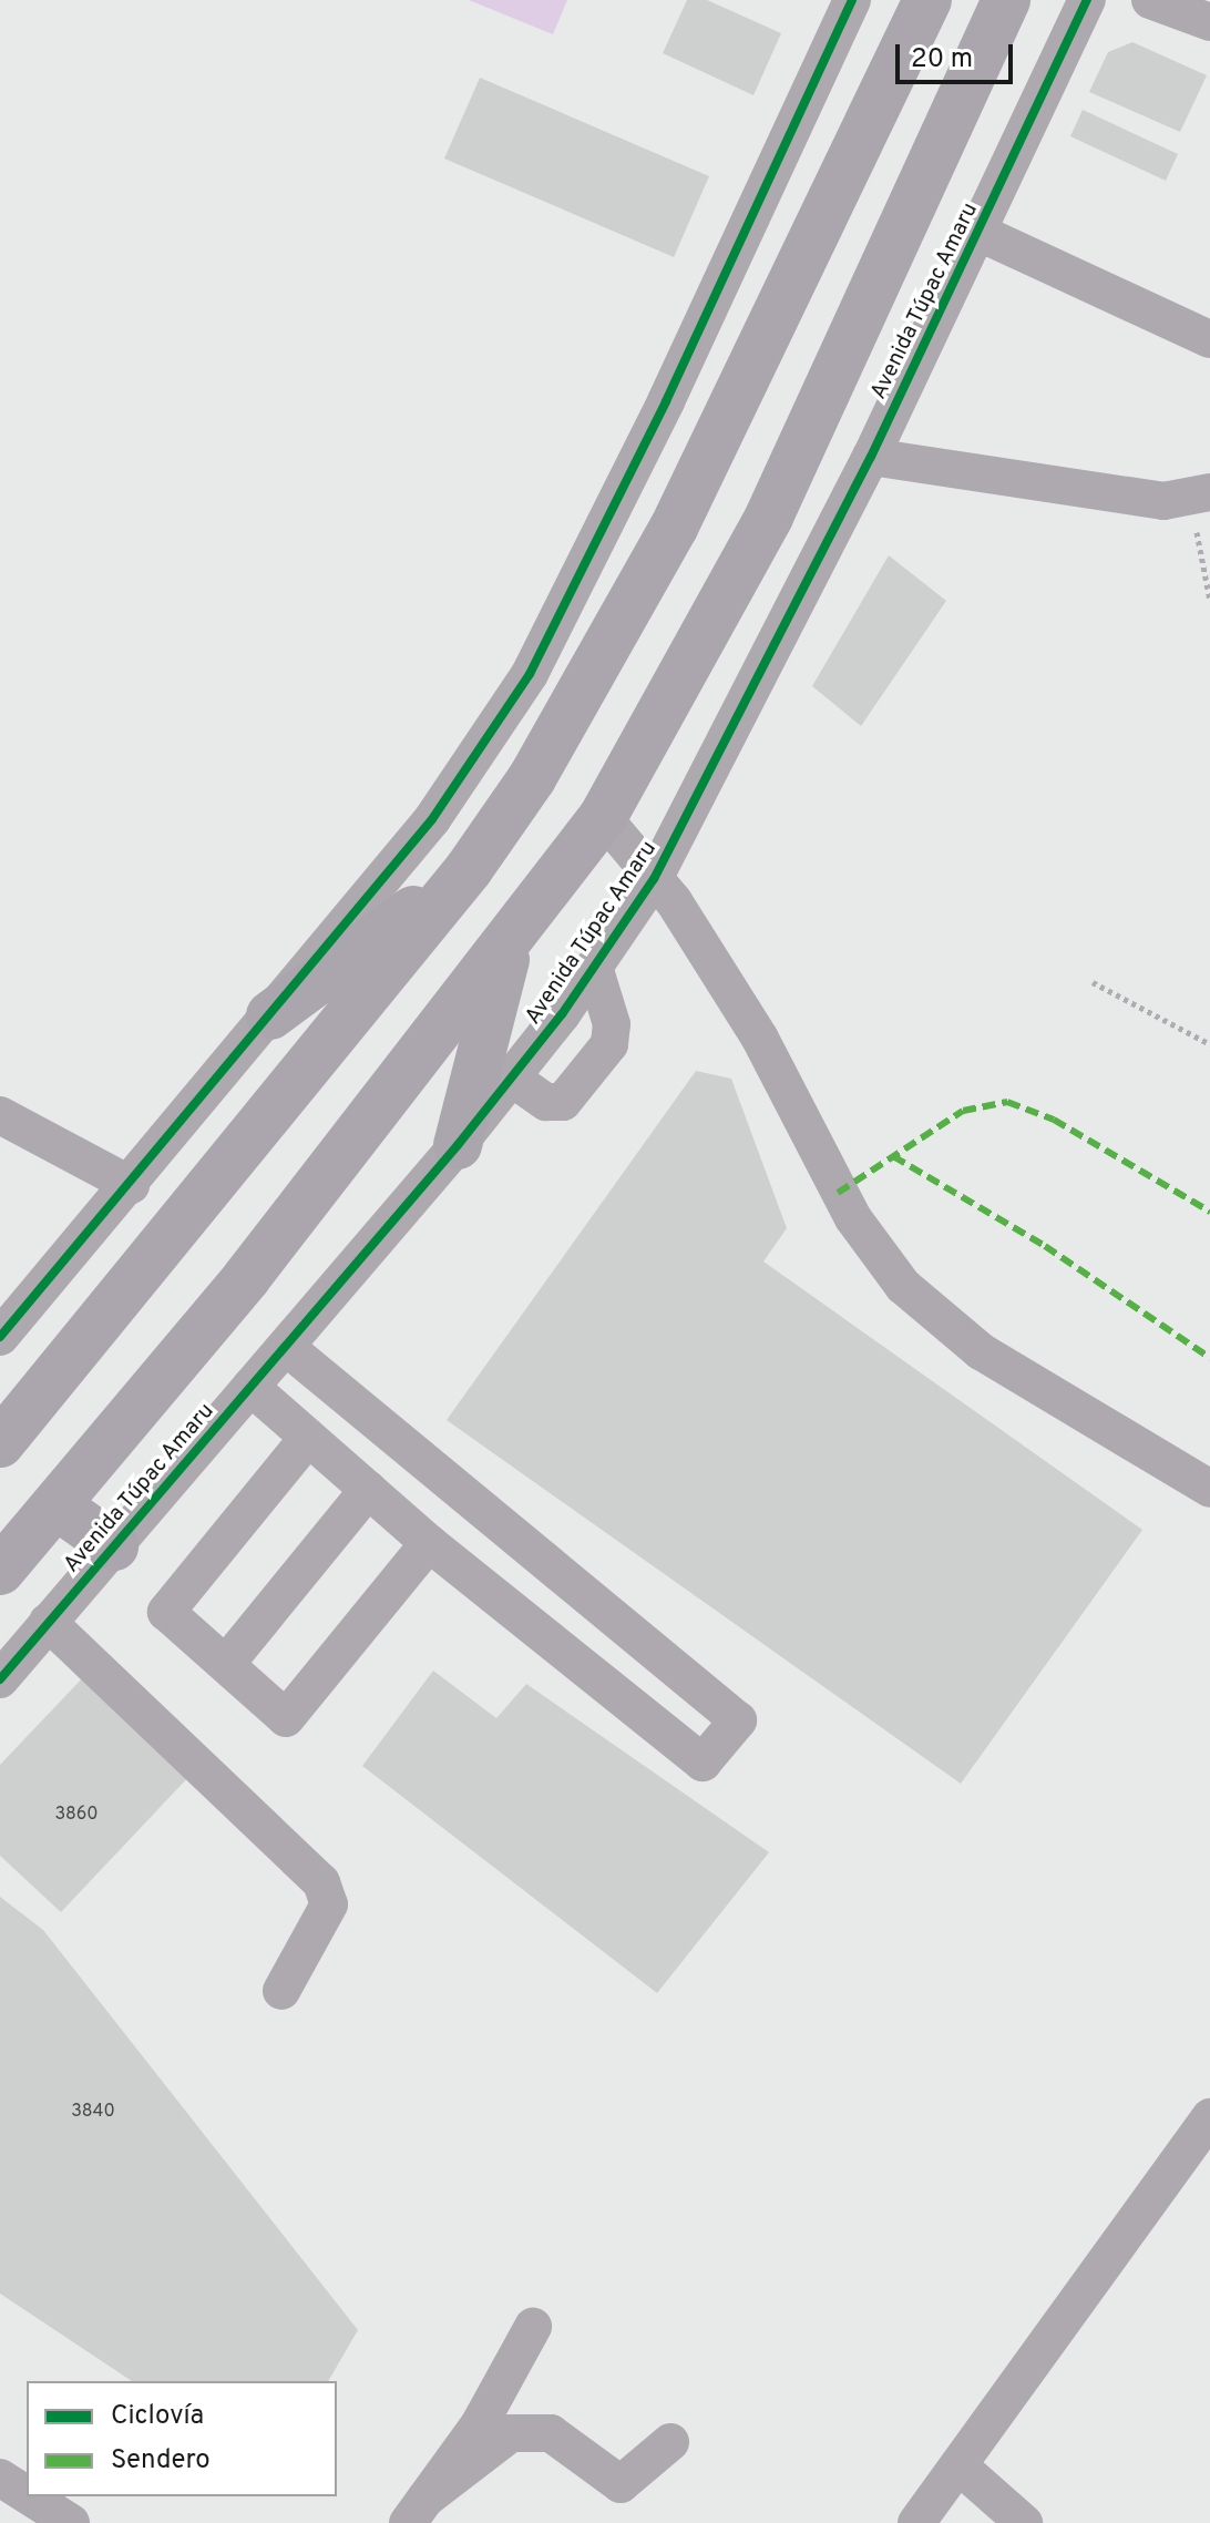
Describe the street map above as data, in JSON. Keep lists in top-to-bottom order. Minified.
{"streets":{"street":["Avenida Túpac Amaru"]},"house_numbers":["3860","3840"],"legend":["Ciclovía","Sendero"],"scale_bar":"20 m"}
